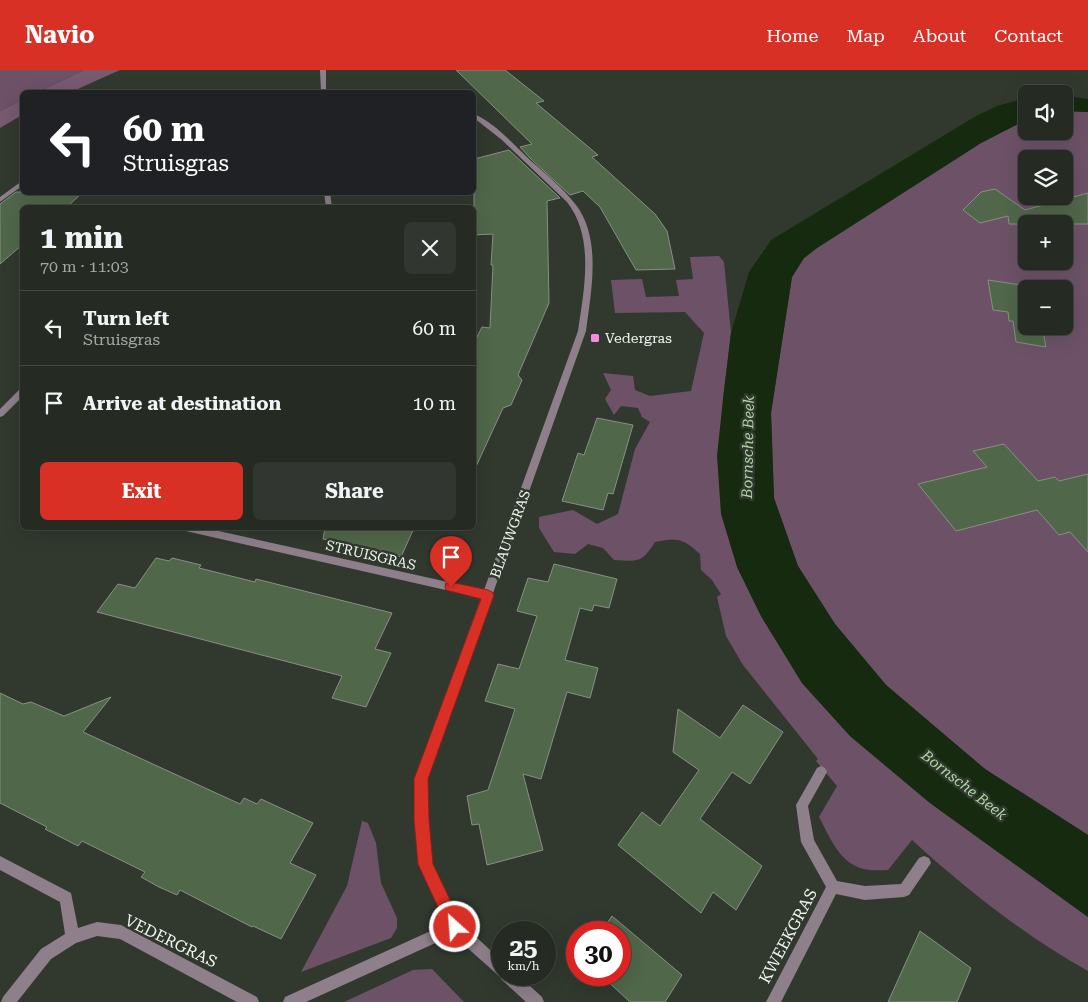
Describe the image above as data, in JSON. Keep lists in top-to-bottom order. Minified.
{"streets":{"street":["BLAUWGRAS","STRUISGRAS","KWEEKGRAS","VEDERGRAS"]},"crossings":[["BLAUWGRAS","STRUISGRAS"]],"water":["Bornsche Beek"],"places":{"transit":["Vedergras"]},"page":{"header":"Navio","nav":["Home","Map","About","Contact"],"map_buttons":["+","−"],"turn":["60 m","Struisgras"],"heading":["1 min","70 m · 11:03"],"list":[{"name":"Turn left","note":"Struisgras","value":"60 m"},{"name":"Arrive at destination","value":"10 m"}],"buttons":["Exit","Share"],"speed":"25 km/h","limit":"30"}}
